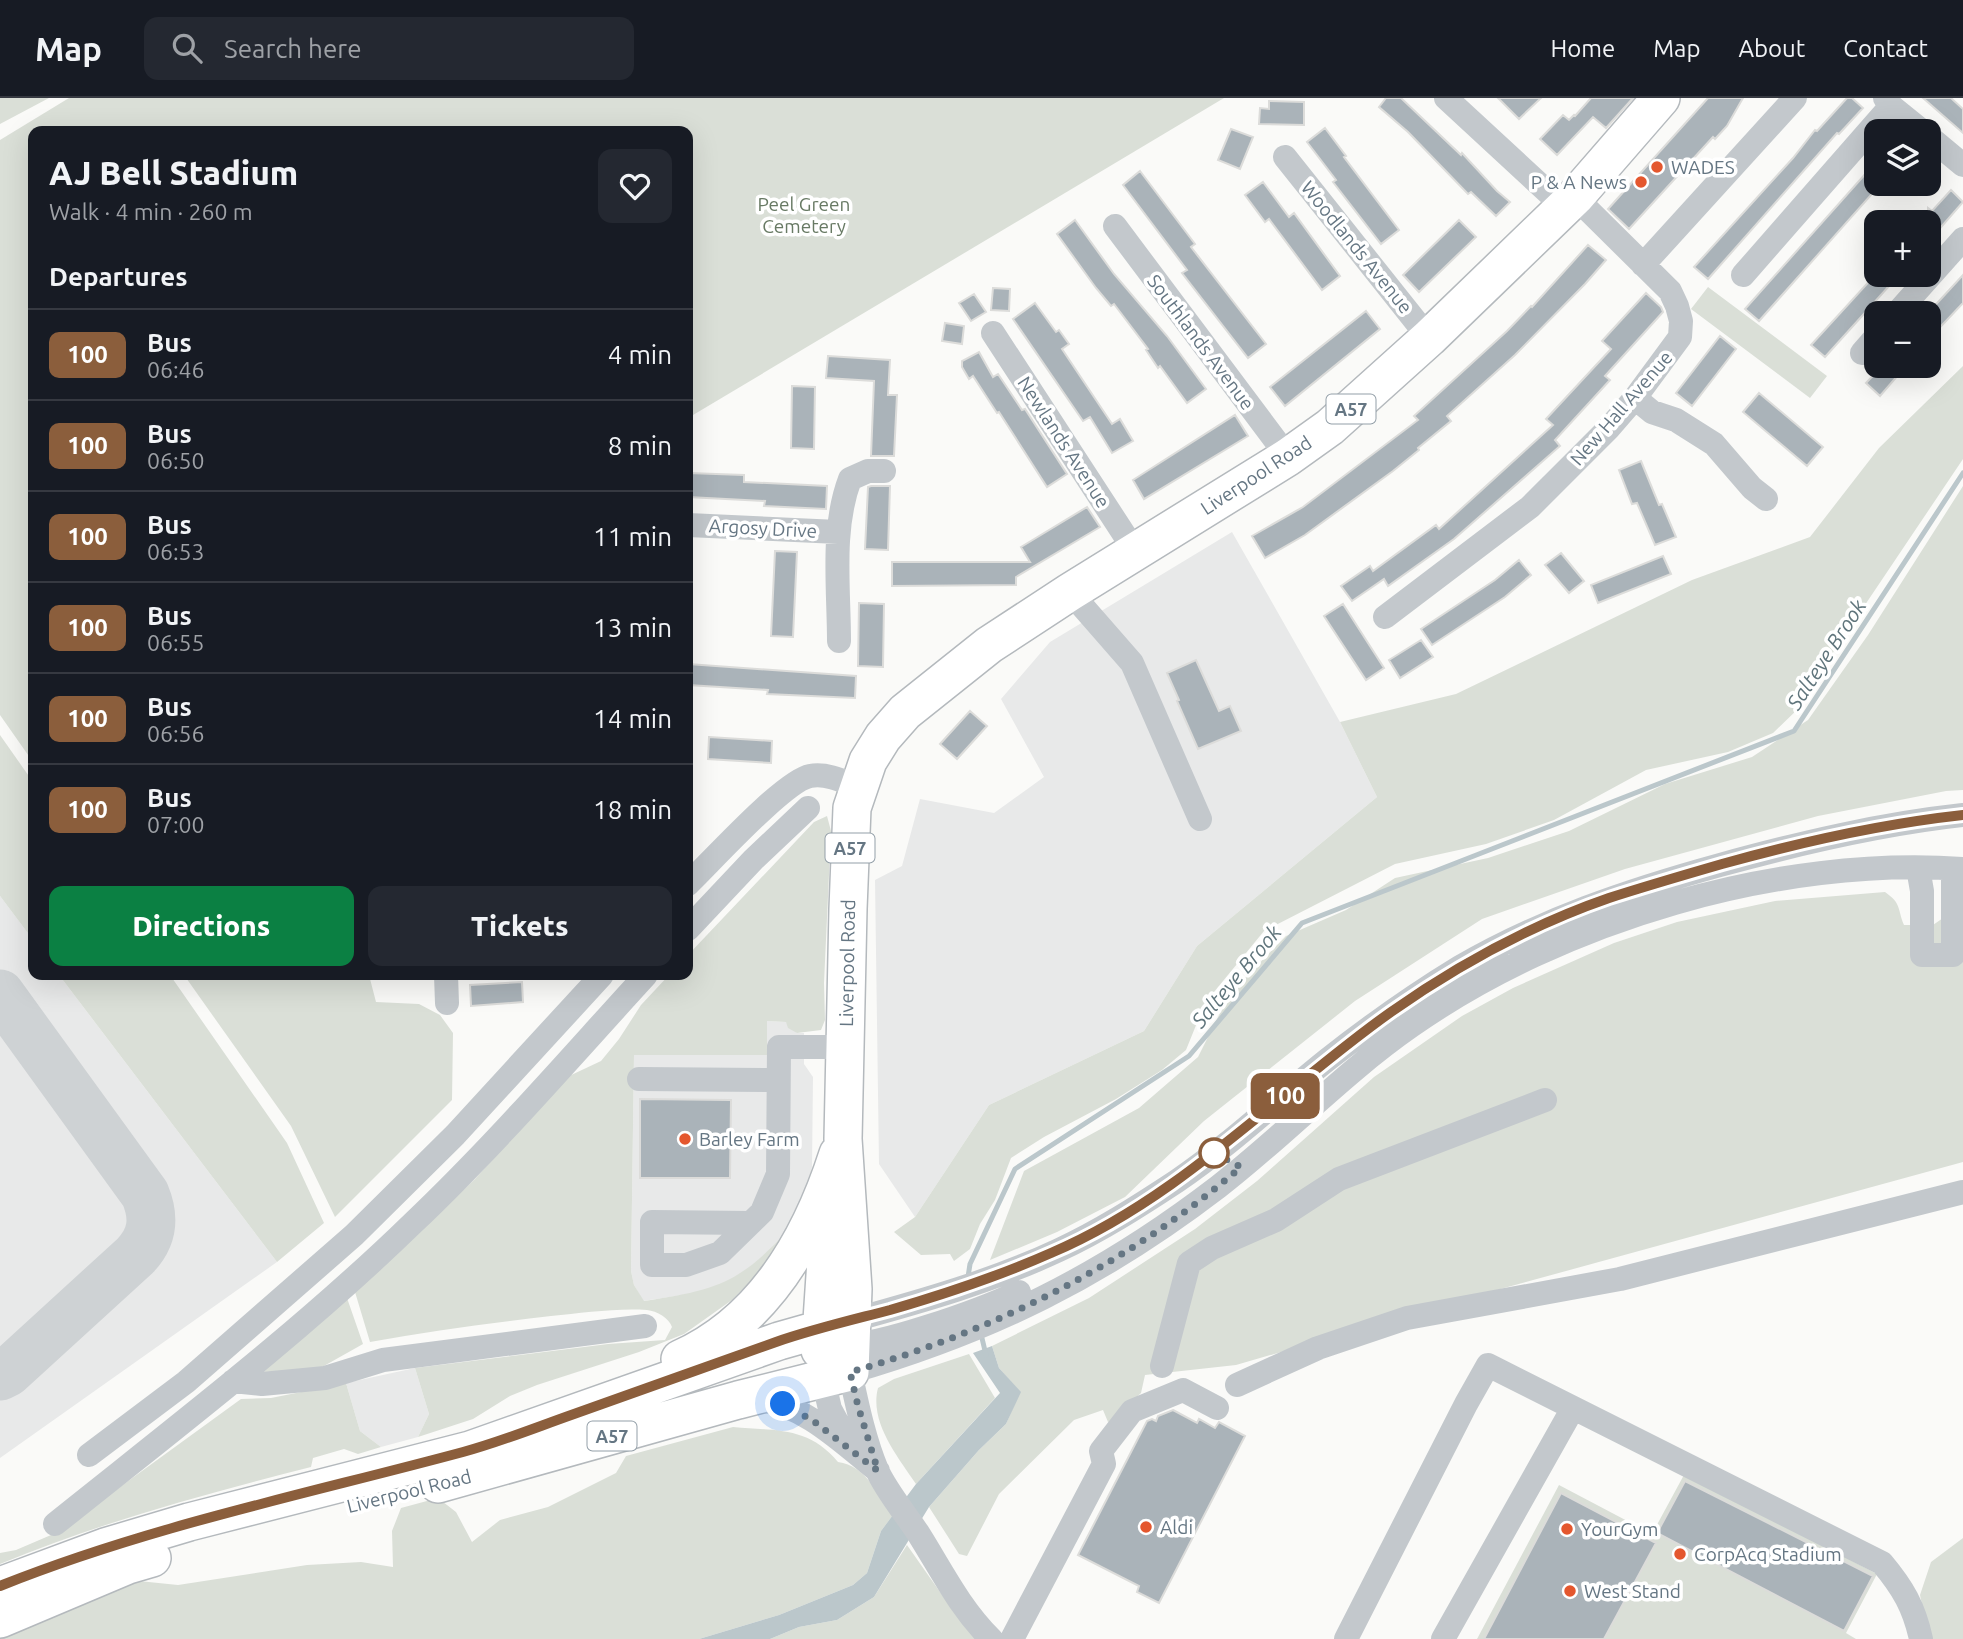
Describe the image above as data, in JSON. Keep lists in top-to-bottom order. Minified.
{"streets":{"highway":["A57","Liverpool Road"],"street":["Woodlands Avenue","Southlands Avenue","New Hall Avenue","Newlands Avenue","Argosy Drive"]},"crossings":[["Woodlands Avenue","Liverpool Road"],["Southlands Avenue","Liverpool Road"],["New Hall Avenue","Liverpool Road"],["A57","Liverpool Road"],["Newlands Avenue","Liverpool Road"]],"water":["Salteye Brook"],"parks":["Peel Green Cemetery"],"places":["WADES","P & A News","Barley Farm","Aldi","YourGym","CorpAcq Stadium","West Stand"],"lines":["bus line 100"],"page":{"header":"Map","search":"Search here","nav":["Home","Map","About","Contact"],"on_map":"100","map_buttons":["+","−"],"heading":[["AJ Bell Stadium","Walk · 4 min · 260 m"],"Departures"],"list":[{"mark":"100","name":"Bus","note":"06:46","value":"4 min"},{"mark":"100","name":"Bus","note":"06:50","value":"8 min"},{"mark":"100","name":"Bus","note":"06:53","value":"11 min"},{"mark":"100","name":"Bus","note":"06:55","value":"13 min"},{"mark":"100","name":"Bus","note":"06:56","value":"14 min"},{"mark":"100","name":"Bus","note":"07:00","value":"18 min"}],"buttons":["Directions","Tickets"]}}
